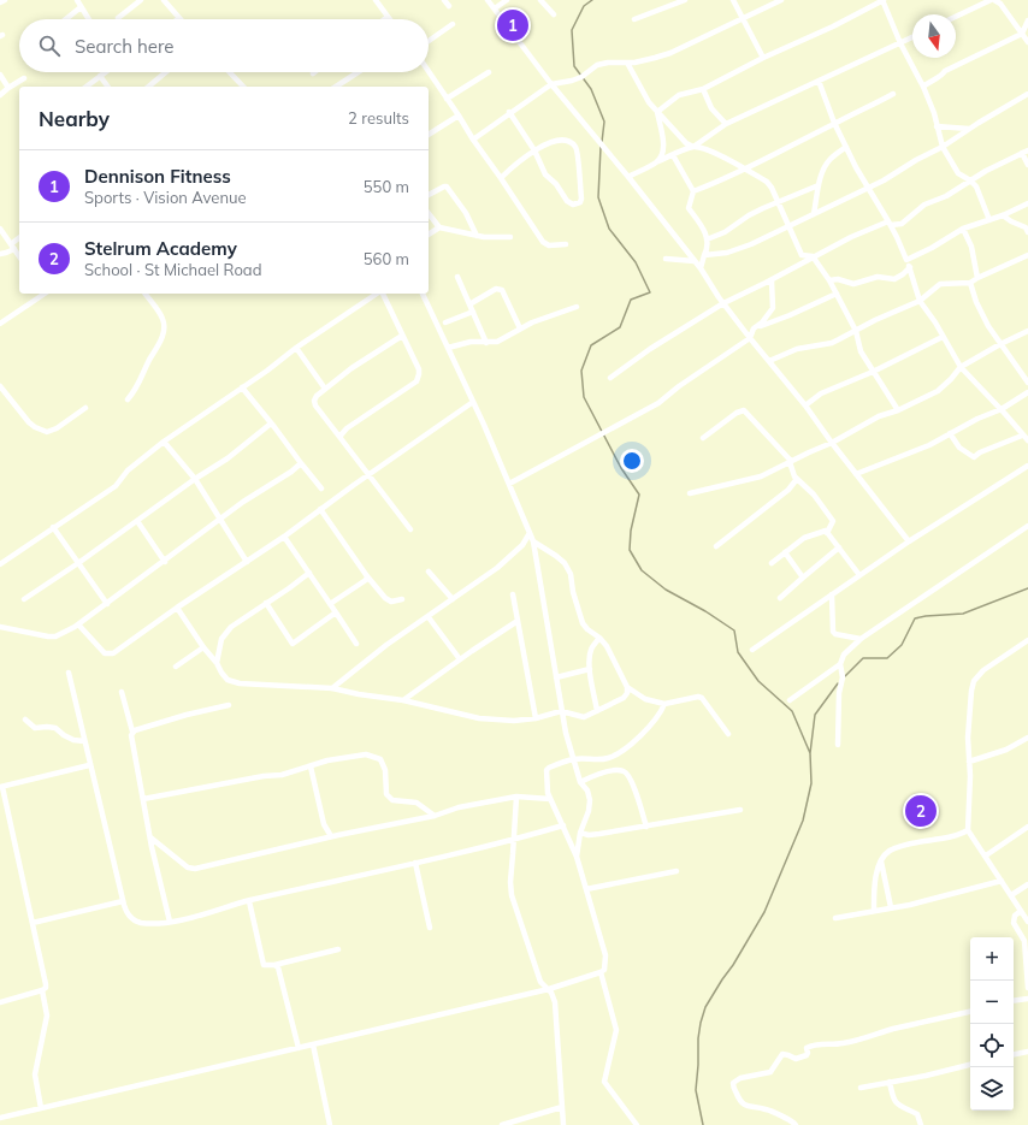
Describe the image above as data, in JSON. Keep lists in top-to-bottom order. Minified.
{"north":"bottom","page":{"pins":["1","2"],"search":"Search here","heading":["Nearby","2 results"],"list":[{"mark":"1","name":"Dennison Fitness","note":"Sports · Vision Avenue","value":"550 m"},{"mark":"2","name":"Stelrum Academy","note":"School · St Michael Road","value":"560 m"}],"map_buttons":["+","−"]}}
